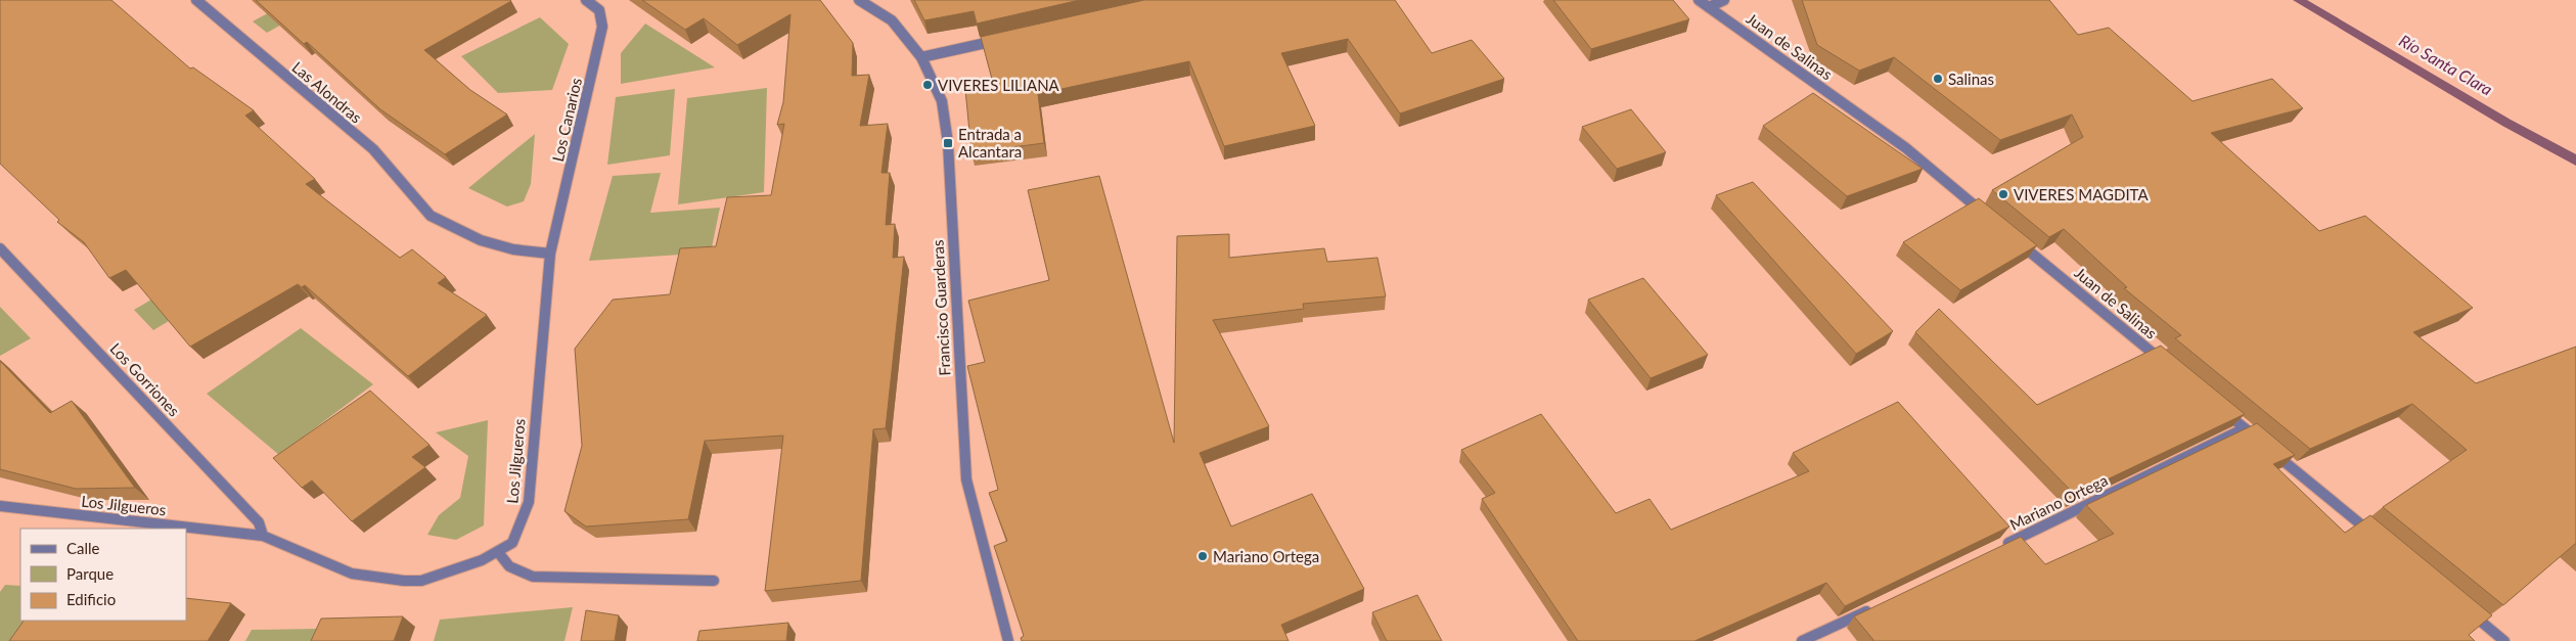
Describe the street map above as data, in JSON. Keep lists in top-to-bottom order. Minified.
{"streets":{"street":["Juan de Salinas","Las Alondras","Los Canarios","Francisco Guarderas","Los Gorriones","Los Jilgueros","Mariano Ortega"]},"crossings":[["Las Alondras","Los Canarios"],["Las Alondras","Los Jilgueros"],["Los Canarios","Los Jilgueros"],["Los Gorriones","Los Jilgueros"]],"water":["Río Santa Clara"],"places":{"other":["Salinas","VIVERES LILIANA","VIVERES MAGDITA","Mariano Ortega"],"transit":["Entrada a Alcantara"]},"legend":["Calle","Parque","Edificio"]}
